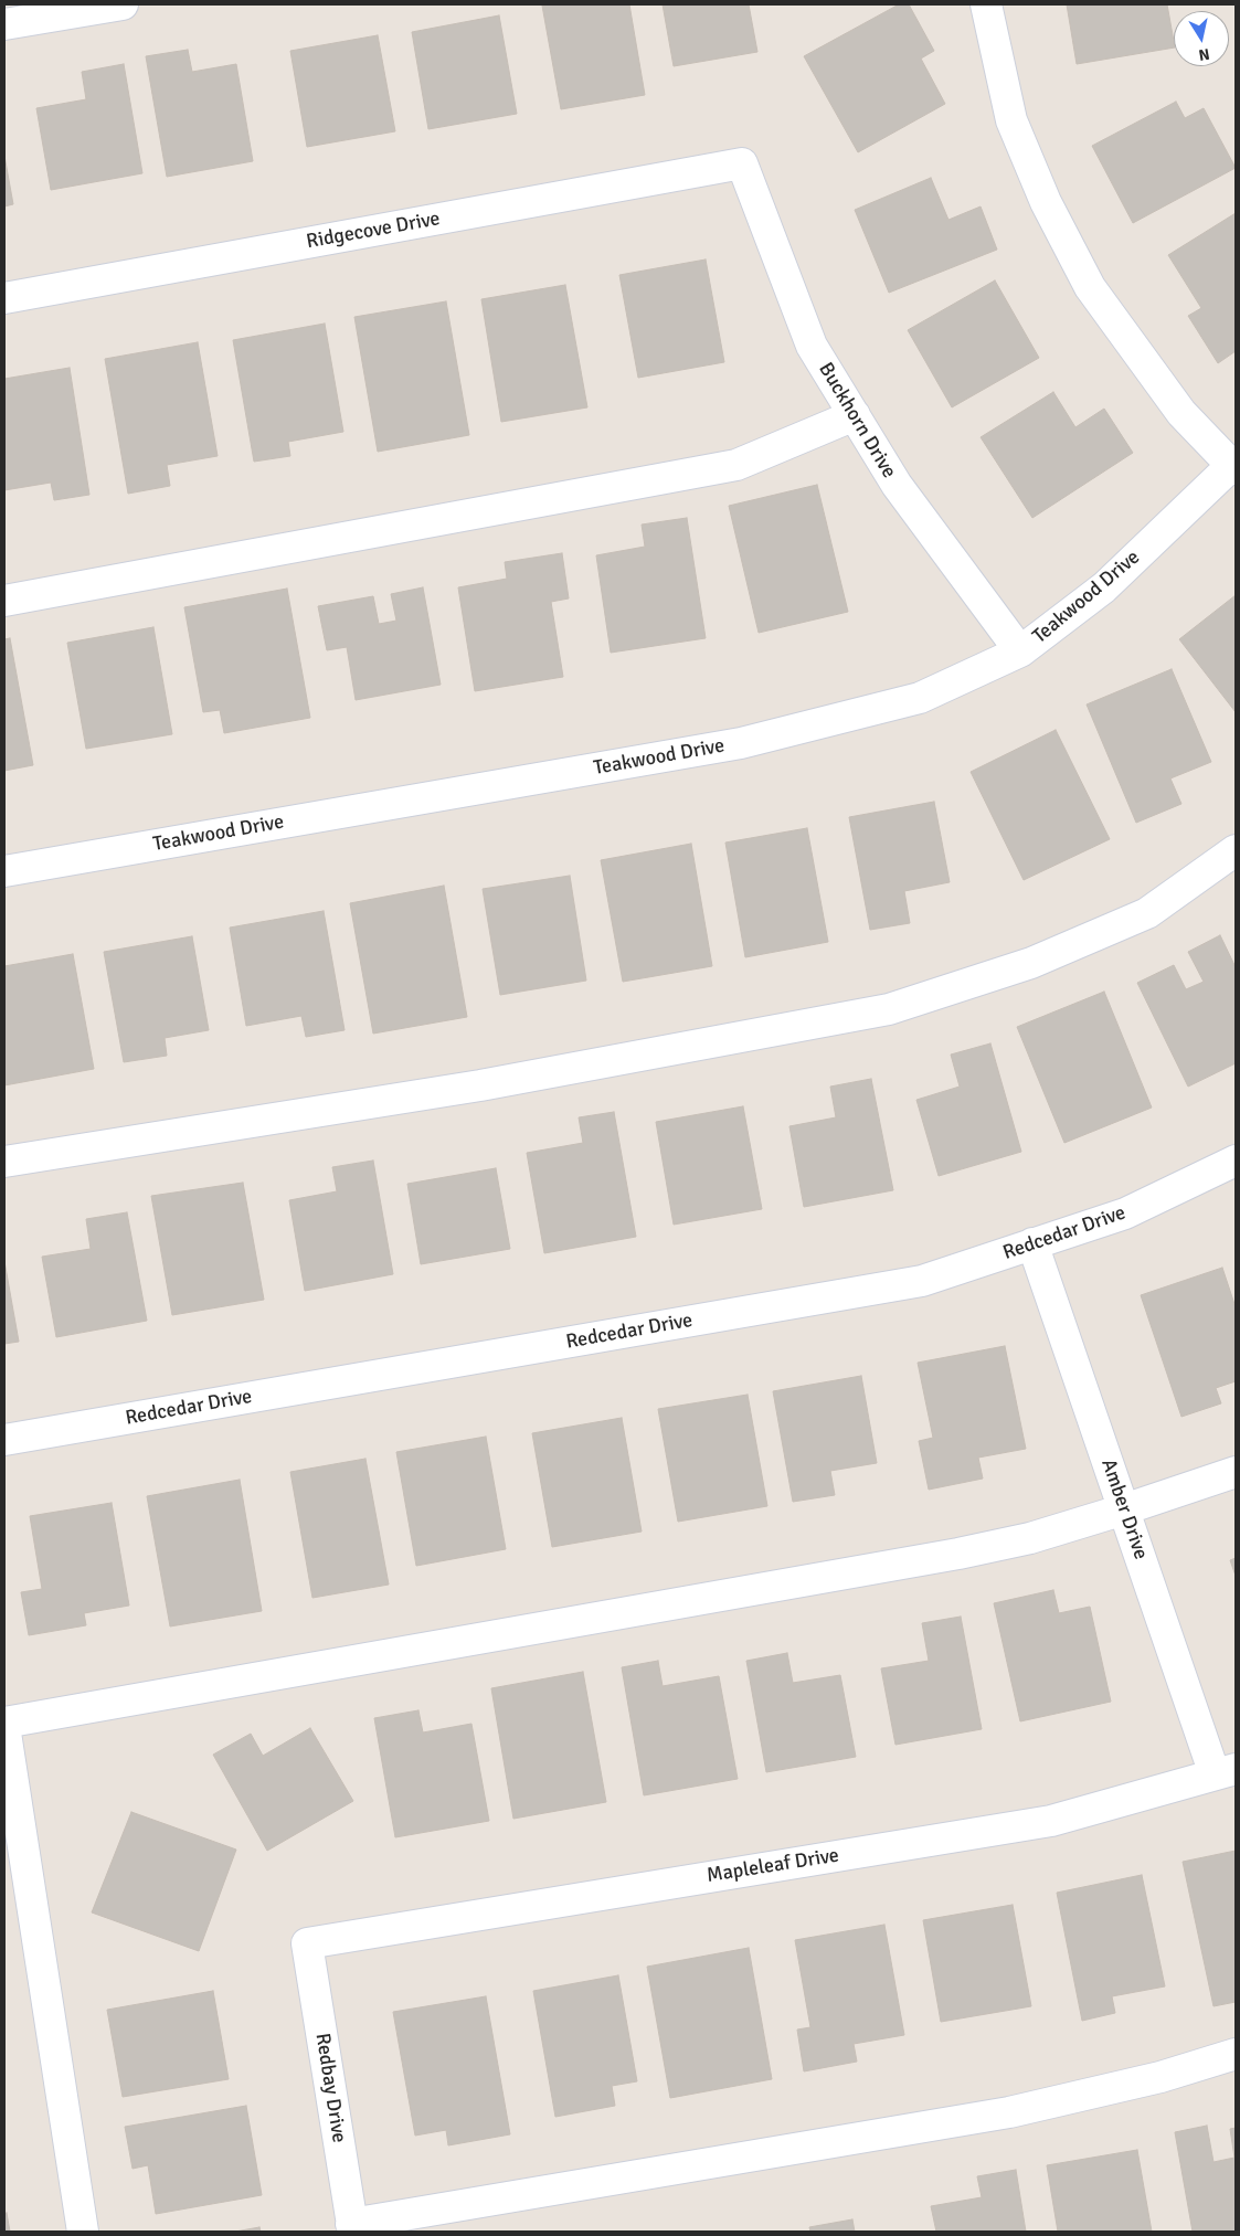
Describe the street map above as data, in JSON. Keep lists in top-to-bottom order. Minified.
{"streets":{"street":["Ridgecove Drive","Buckhorn Drive","Teakwood Drive","Redcedar Drive","Amber Drive","Mapleleaf Drive","Redbay Drive"]},"crossings":[["Ridgecove Drive","Buckhorn Drive"],["Buckhorn Drive","Teakwood Drive"],["Redcedar Drive","Amber Drive"],["Amber Drive","Mapleleaf Drive"],["Mapleleaf Drive","Redbay Drive"]],"north":"bottom"}
